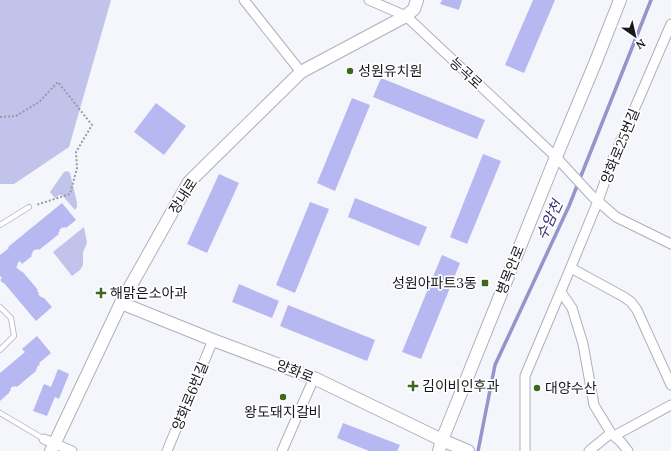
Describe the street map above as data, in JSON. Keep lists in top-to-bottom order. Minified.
{"streets":{"street":["능곡로","양화로25번길","장내로","병목안로","양화로","양화로6번길"]},"crossings":[["능곡로","양화로25번길"],["능곡로","장내로"],["능곡로","병목안로"],["장내로","양화로"],["병목안로","양화로"],["양화로","양화로6번길"]],"water":["수암천"],"places":{"other":["성원유치원","대양수산","왕도돼지갈비"],"transit":["성원아파트3동"],"health":["해맑은소아과","김이비인후과"]},"north":"bottom right"}
